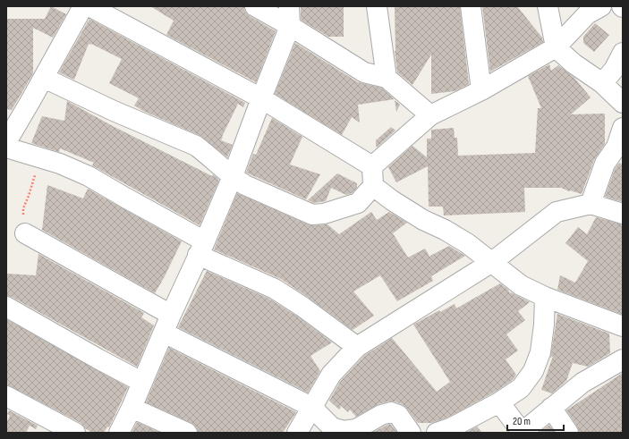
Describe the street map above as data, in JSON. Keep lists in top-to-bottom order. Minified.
{"scale_bar":"20 m"}
